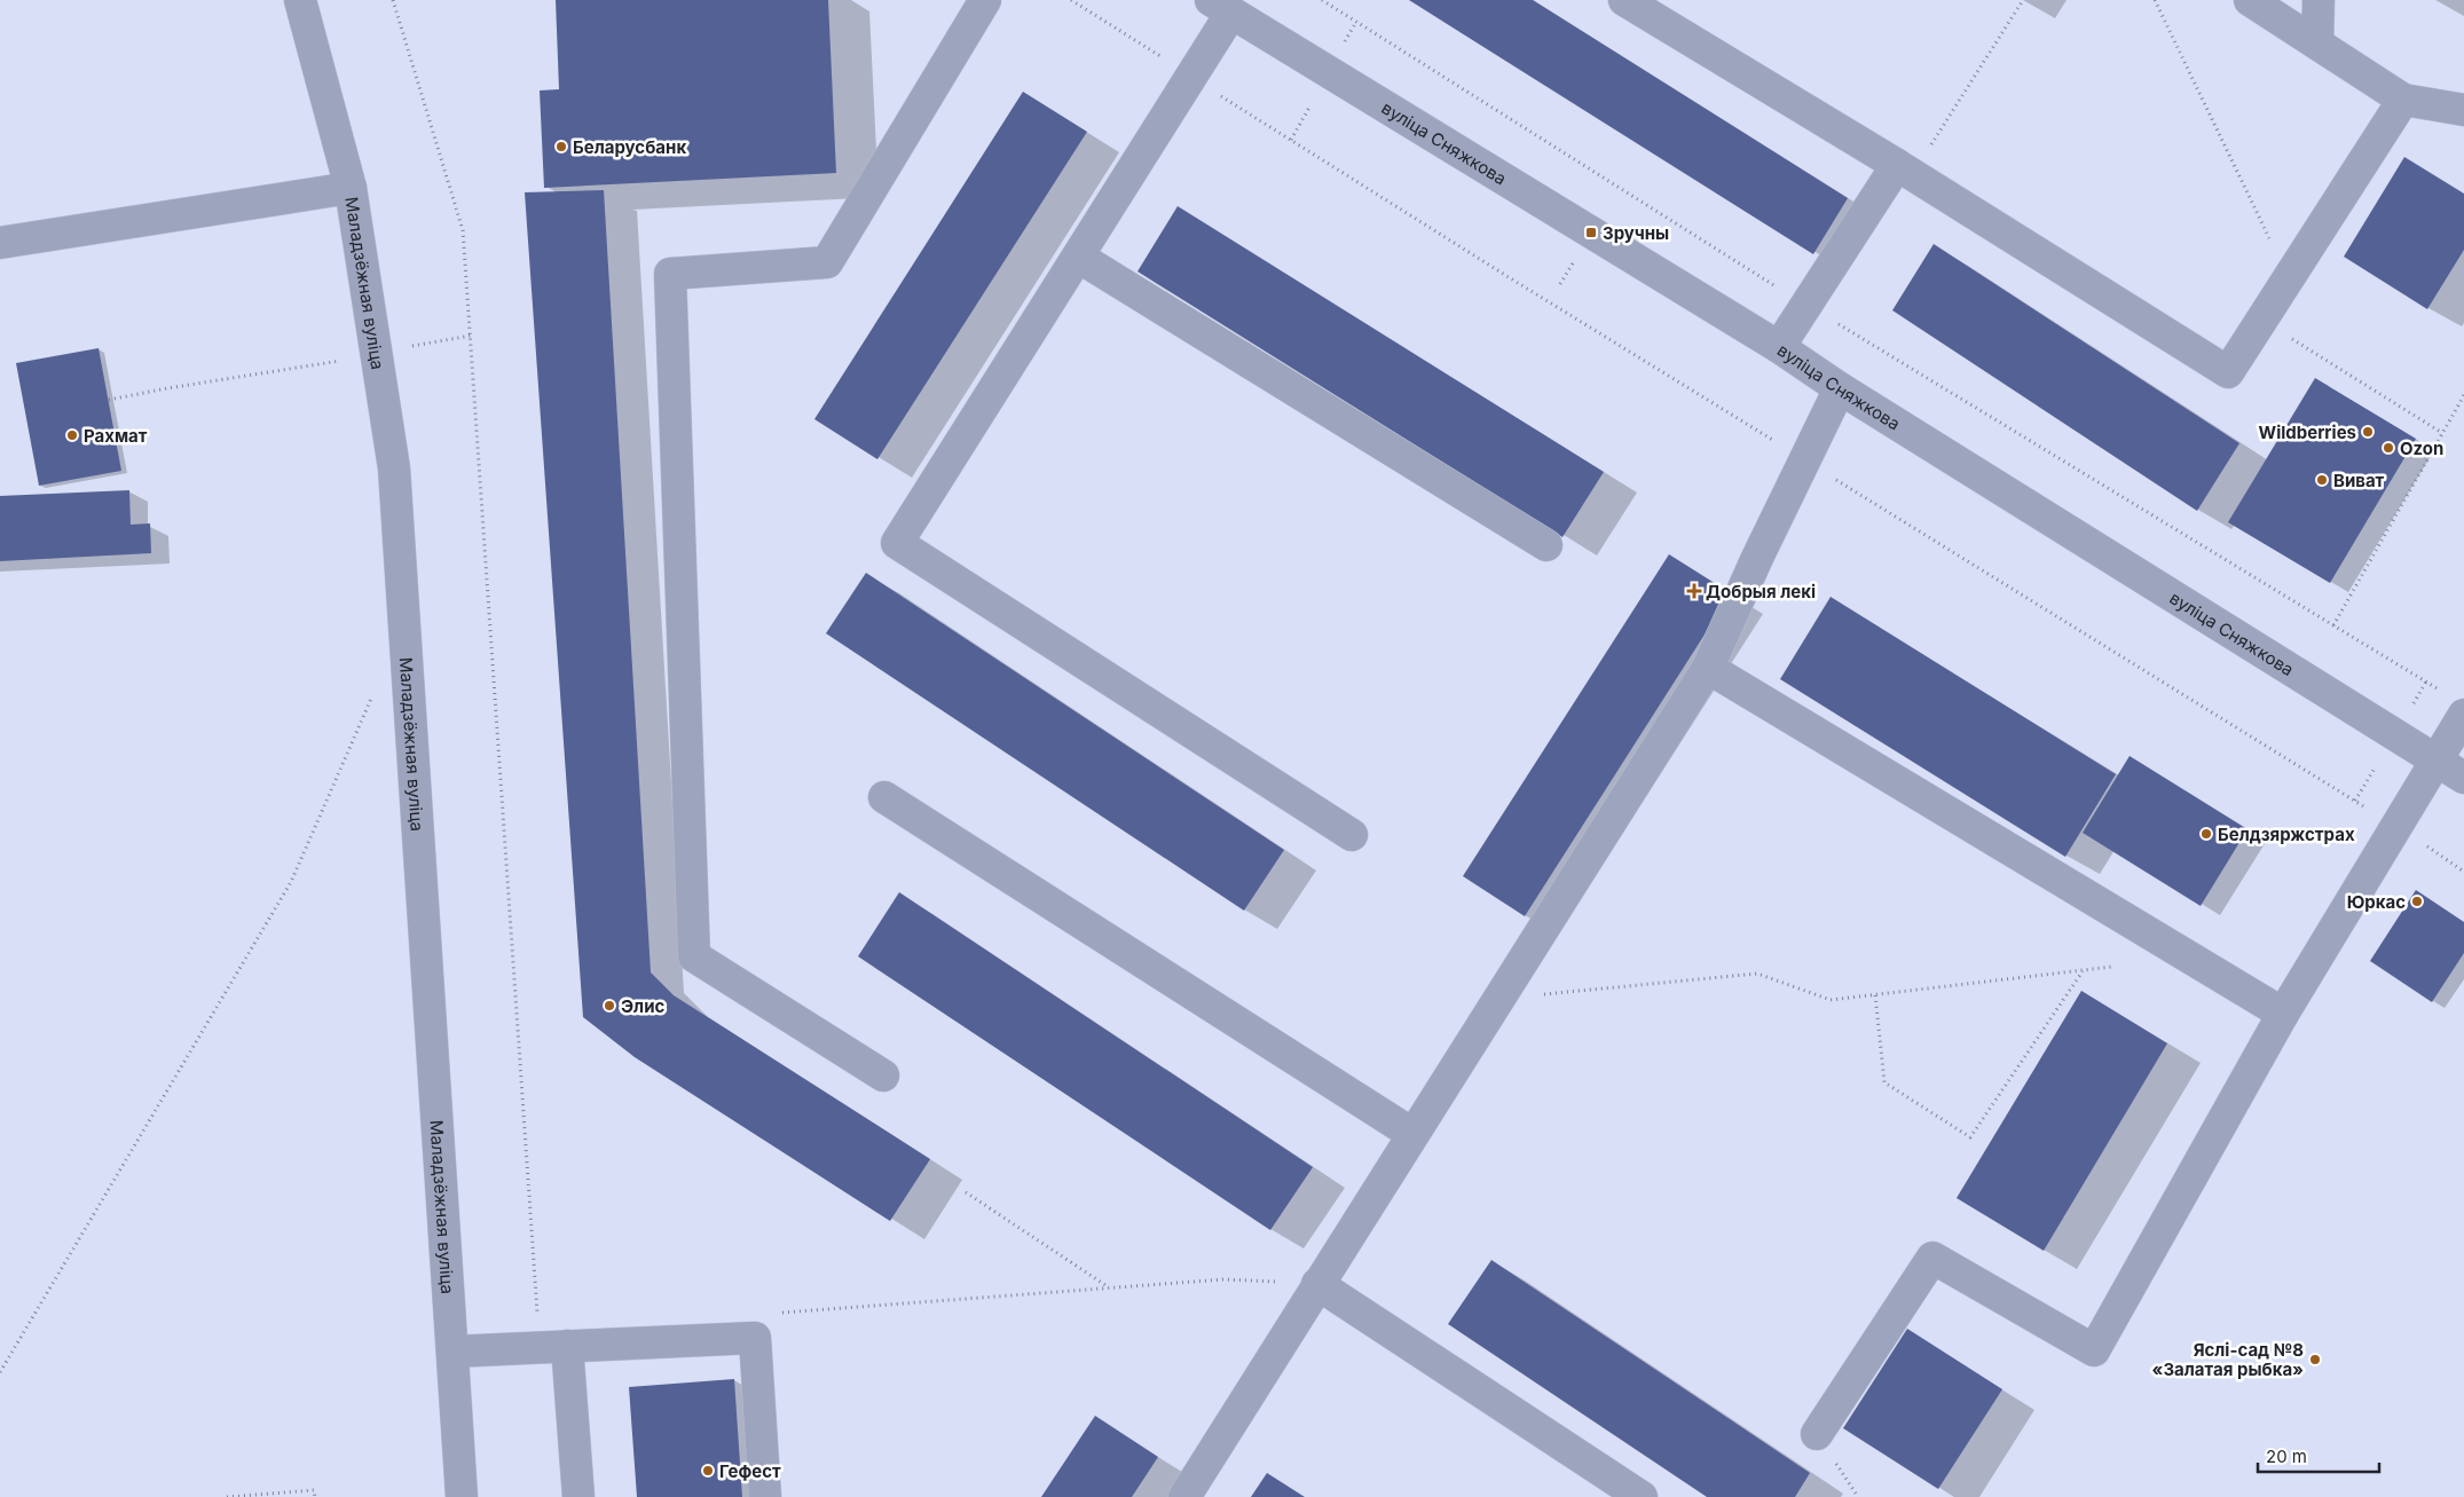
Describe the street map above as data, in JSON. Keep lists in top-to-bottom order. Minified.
{"streets":{"street":["вуліца Сняжкова","Маладзёжная вуліца"]},"places":{"other":["Беларусбанк","Wildberries","Рахмат","Ozon","Виват","Белдзяржстрах","Юркас","Элис","Яслі-сад №8 «Залатая рыбка»","Гефест"],"transit":["Зручны"],"health":["Добрыя лекі"]},"scale_bar":"20 m"}
